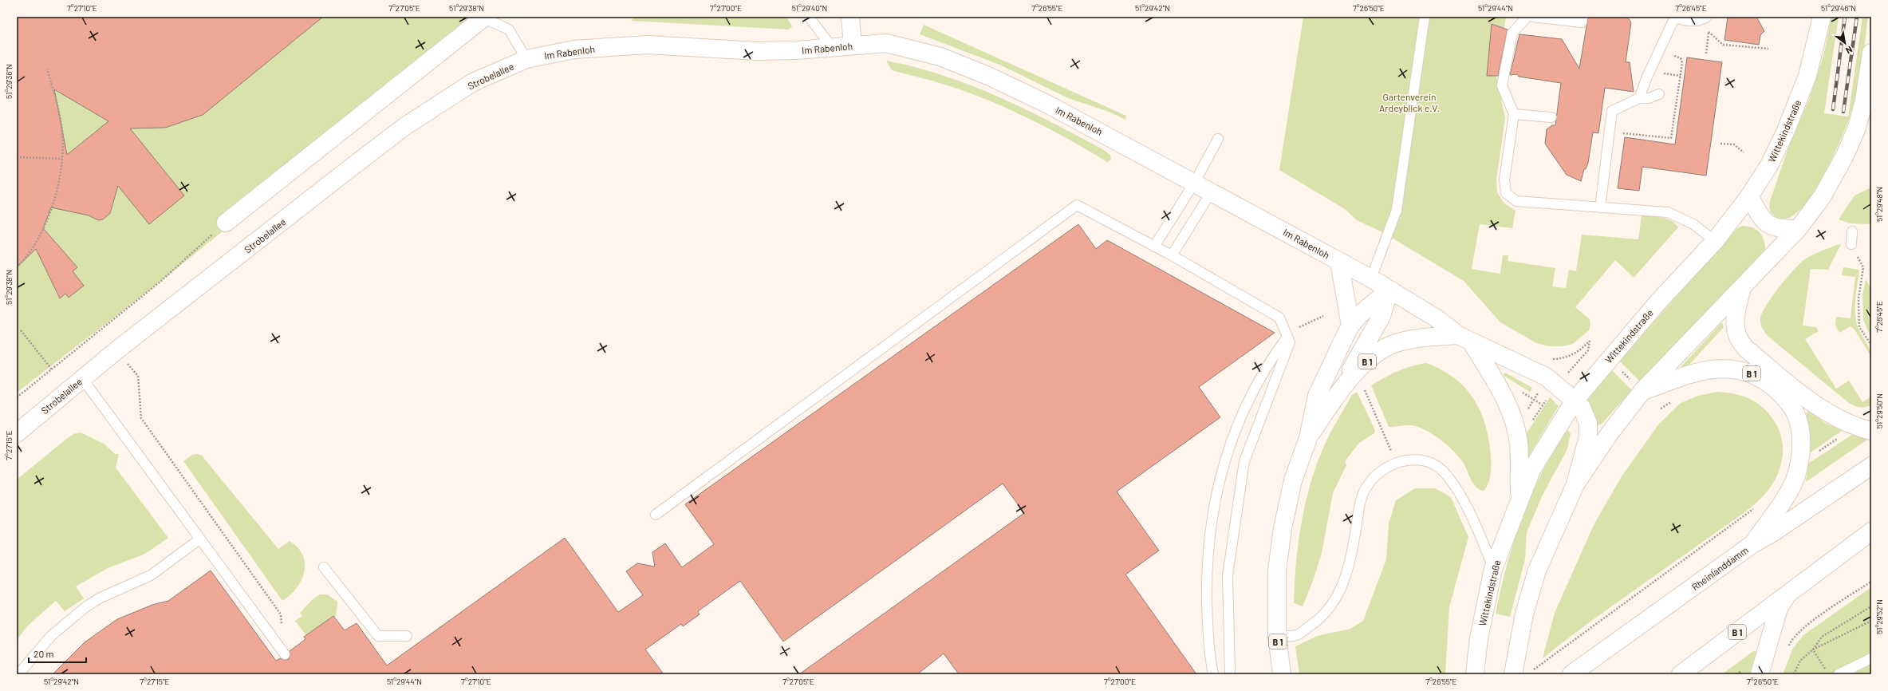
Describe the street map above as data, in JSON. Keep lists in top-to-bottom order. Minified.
{"streets":{"main road":["Im Rabenloh","Strobelallee","Wittekindstraße","B 1","Rheinlanddamm"]},"crossings":[["Im Rabenloh","Strobelallee"],["Im Rabenloh","Wittekindstraße"],["Im Rabenloh","B 1"],["B 1","Rheinlanddamm"]],"parks":["Gartenverein Ardeyblick e.V."],"scale_bar":"20 m","north":"bottom right","coordinates":["7°27'10\"E","7°27'05\"E","51°29'38\"N","7°27'00\"E","51°29'40\"N","7°26'55\"E","51°29'42\"N","7°26'50\"E","51°29'44\"N","7°26'45\"E","51°29'46\"N","51°29'36\"N","51°29'48\"N","51°29'50\"N","7°27'15\"E","51°29'52\"N"]}
